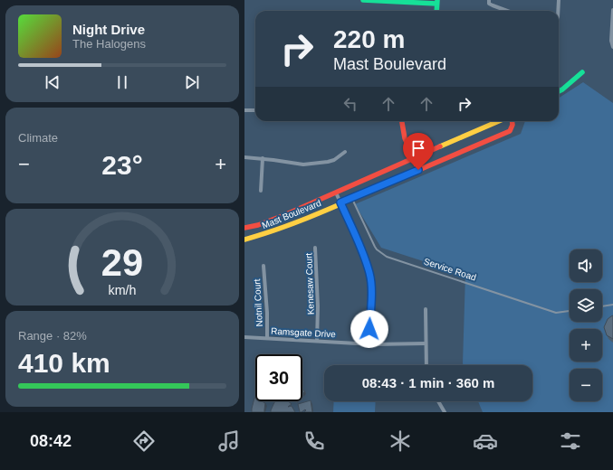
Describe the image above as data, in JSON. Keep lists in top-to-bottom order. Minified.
{"streets":{"street":["Mast Boulevard","Kenesaw Court","Notnil Court","Ramsgate Drive"],"lane":["Service Road"]},"crossings":[["Mast Boulevard","Service Road"],["Kenesaw Court","Ramsgate Drive"],["Notnil Court","Ramsgate Drive"]],"page":{"turn":["220 m","Mast Boulevard"],"song":["Night Drive","The Halogens"],"tile":["Climate",["Range · 82%","410 km"]],"heat":["−","23°","+"],"map_buttons":["+","−"],"limit":"30","trip":"08:43 · 1 min · 360 m","tabs":"08:42","gauge":["29","km/h"]}}
